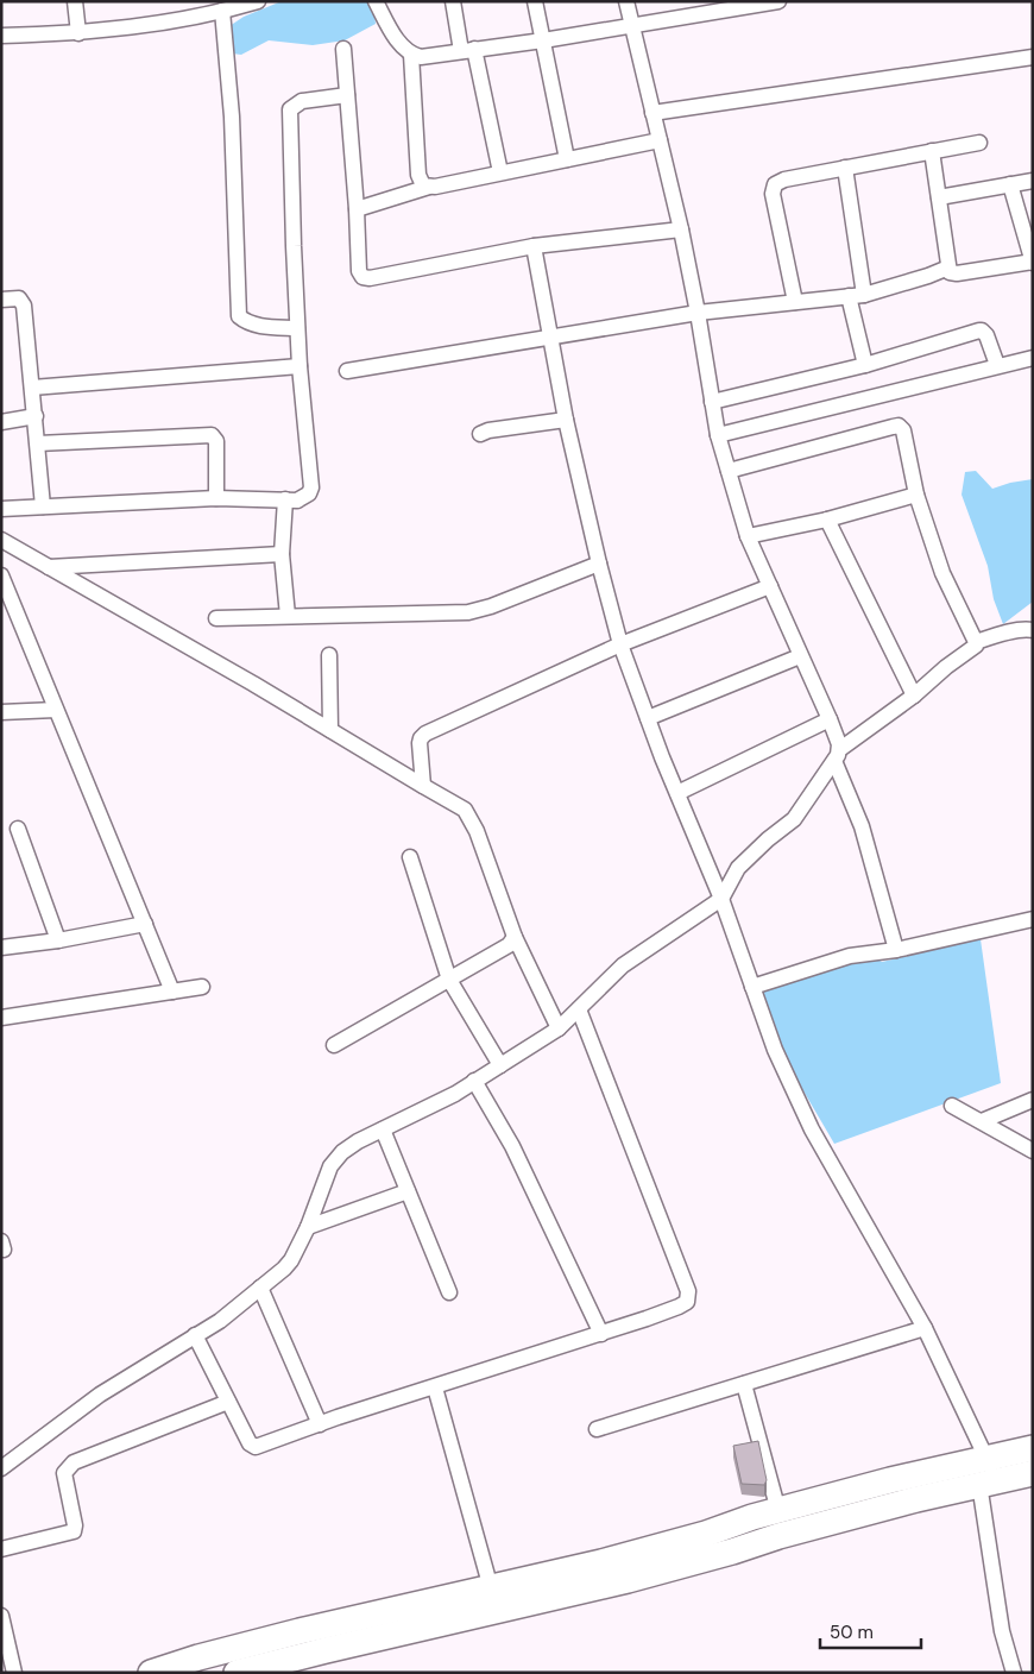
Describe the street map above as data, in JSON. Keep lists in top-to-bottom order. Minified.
{"scale_bar":"50 m"}
